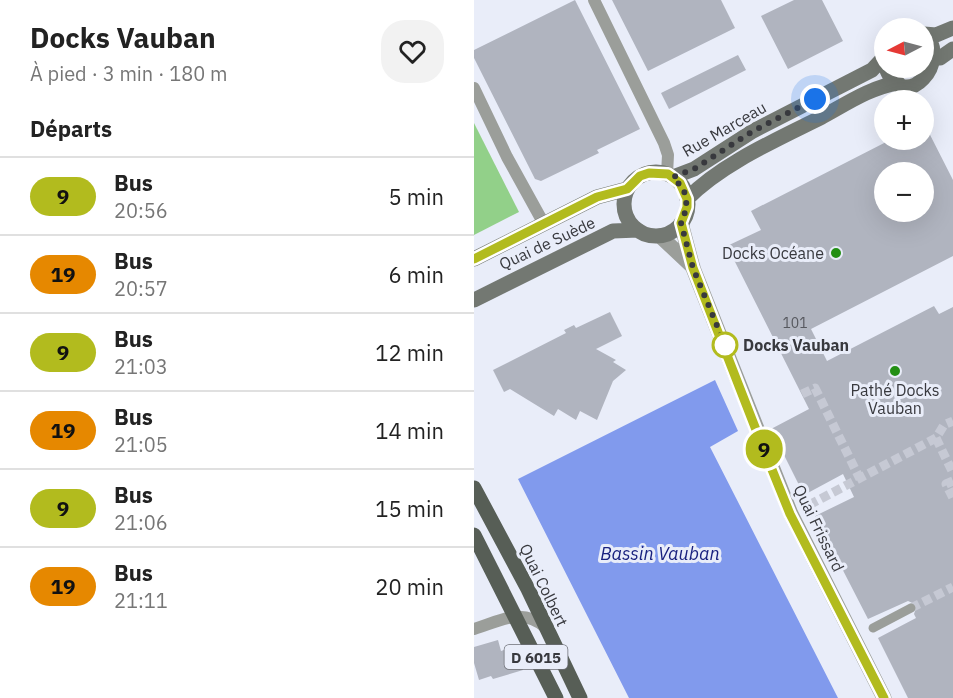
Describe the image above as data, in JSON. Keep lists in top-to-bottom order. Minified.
{"streets":{"main road":["Rue Marceau","Quai de Suède","Quai Colbert","D 6015"],"street":["Quai Frissard"]},"crossings":[["Rue Marceau","Quai de Suède"],["Rue Marceau","Quai Frissard"],["Quai de Suède","Quai Frissard"]],"water":["Bassin Vauban"],"places":["Docks Océane","Docks Vauban","Pathé Docks Vauban"],"lines":["bus line 9"],"house_numbers":["101"],"north":"left","page":{"heading":[["Docks Vauban","À pied · 3 min · 180 m"],"Départs"],"on_map":"9","map_buttons":["+","−"],"list":[{"mark":"9","name":"Bus","note":"20:56","value":"5 min"},{"mark":"19","name":"Bus","note":"20:57","value":"6 min"},{"mark":"9","name":"Bus","note":"21:03","value":"12 min"},{"mark":"19","name":"Bus","note":"21:05","value":"14 min"},{"mark":"9","name":"Bus","note":"21:06","value":"15 min"},{"mark":"19","name":"Bus","note":"21:11","value":"20 min"}]}}
